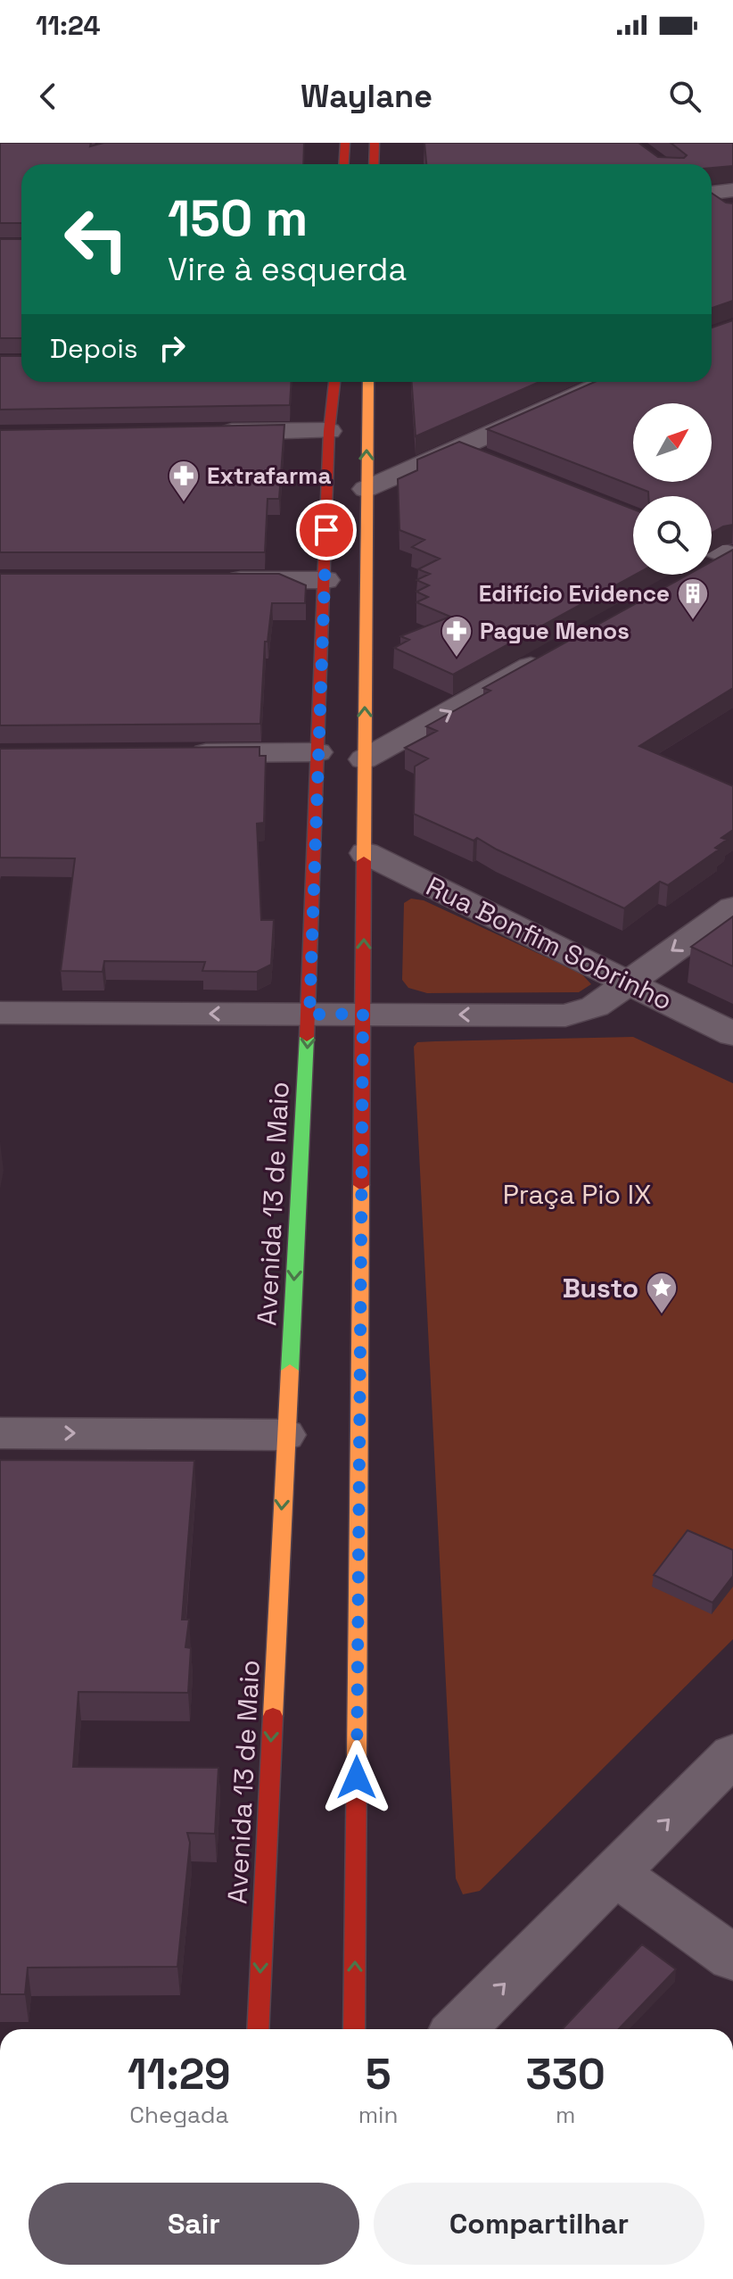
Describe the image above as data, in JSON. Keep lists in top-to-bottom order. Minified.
{"streets":{"main road":["Avenida 13 de Maio"],"street":["Rua Bonfim Sobrinho"]},"parks":["Praça Pio IX"],"places":{"pharmacy":["Extrafarma","Pague Menos"],"building":["Edifício Evidence"],"place":["Busto"]},"north":"top right","page":{"status":"11:24","header":"Waylane","turn":["150 m","Vire à esquerda"],"then":"Depois","eta":["11:29","Chegada","5","min","330","m"],"buttons":["Sair","Compartilhar"]}}
